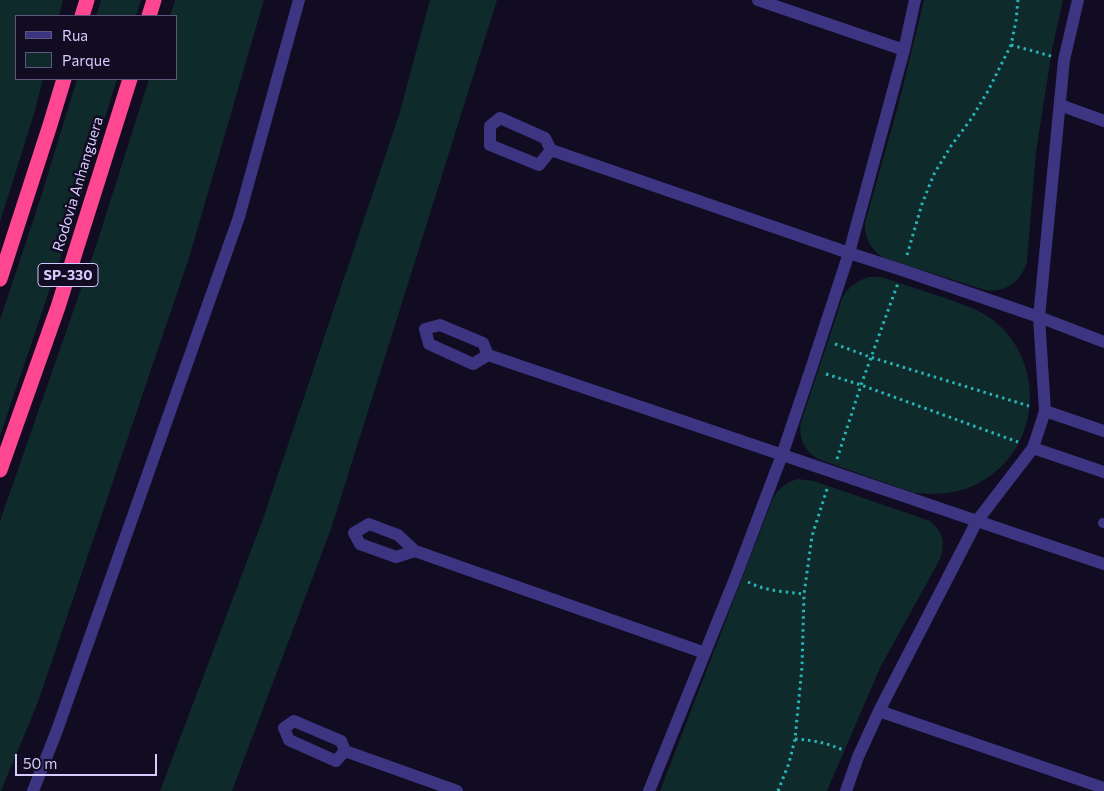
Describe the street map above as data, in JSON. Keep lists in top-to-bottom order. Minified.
{"streets":{"highway":["Rodovia Anhanguera","SP-330"]},"legend":["Rua","Parque"],"scale_bar":"50 m"}
